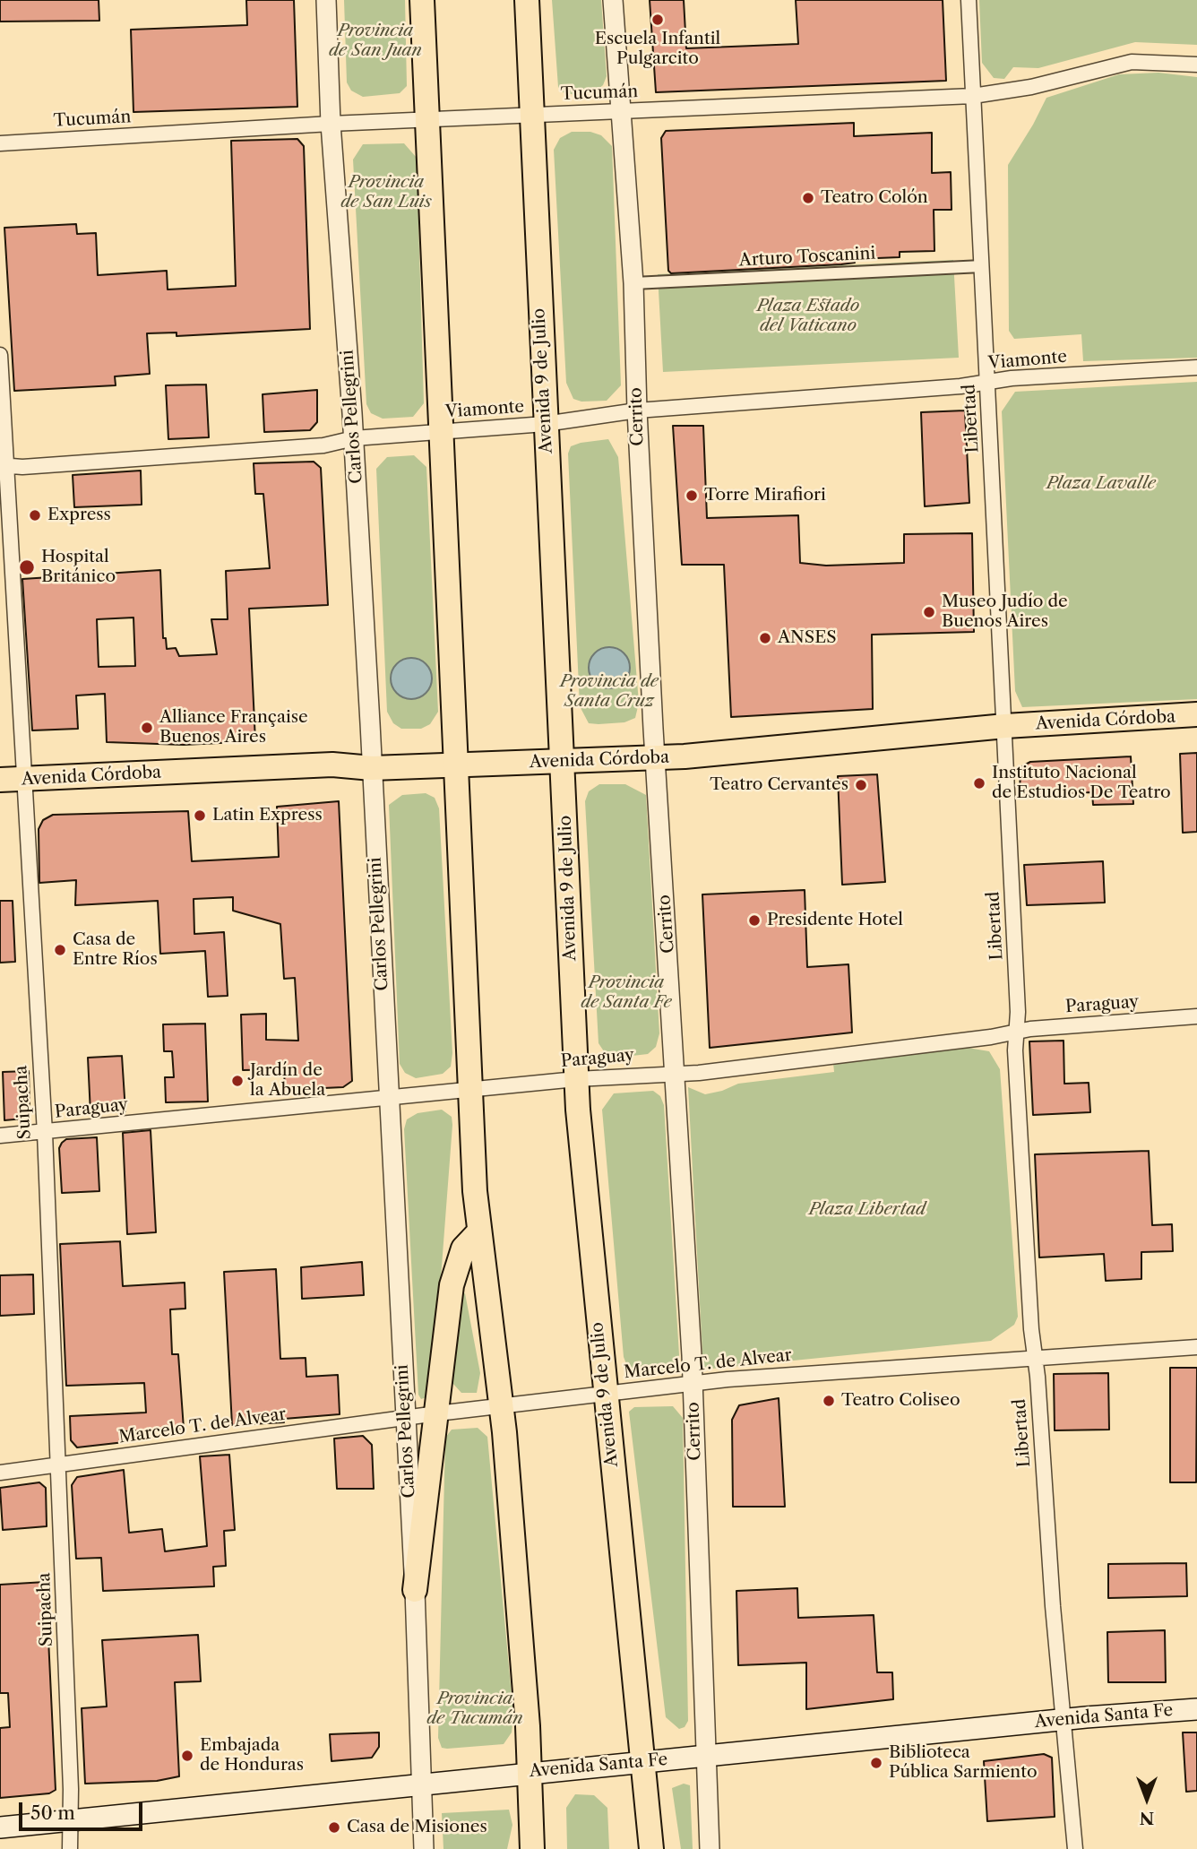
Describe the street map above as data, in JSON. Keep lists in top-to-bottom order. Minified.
{"streets":{"main road":["Avenida 9 de Julio","Avenida Córdoba","Avenida Santa Fe"],"street":["Tucumán","Arturo Toscanini","Viamonte","Carlos Pellegrini","Cerrito","Libertad","Paraguay","Suipacha","Marcelo T. de Alvear"]},"crossings":[["Tucumán","Avenida 9 de Julio"],["Tucumán","Carlos Pellegrini"],["Tucumán","Cerrito"],["Tucumán","Libertad"],["Arturo Toscanini","Cerrito"],["Arturo Toscanini","Libertad"],["Viamonte","Avenida 9 de Julio"],["Viamonte","Carlos Pellegrini"],["Viamonte","Cerrito"],["Viamonte","Libertad"],["Viamonte","Suipacha"],["Avenida 9 de Julio","Avenida Córdoba"],["Avenida 9 de Julio","Paraguay"],["Avenida 9 de Julio","Marcelo T. de Alvear"],["Avenida 9 de Julio","Avenida Santa Fe"],["Carlos Pellegrini","Avenida Córdoba"],["Carlos Pellegrini","Paraguay"],["Carlos Pellegrini","Marcelo T. de Alvear"],["Carlos Pellegrini","Avenida Santa Fe"],["Cerrito","Avenida Córdoba"],["Cerrito","Paraguay"],["Cerrito","Marcelo T. de Alvear"],["Cerrito","Avenida Santa Fe"],["Libertad","Avenida Córdoba"],["Libertad","Paraguay"],["Libertad","Marcelo T. de Alvear"],["Libertad","Avenida Santa Fe"],["Avenida Córdoba","Suipacha"],["Paraguay","Suipacha"],["Suipacha","Marcelo T. de Alvear"],["Suipacha","Avenida Santa Fe"]],"parks":["Provincia de San Juan","Provincia de San Luis","Plaza Estado del Vaticano","Plaza Lavalle","Provincia de Santa Cruz","Provincia de Santa Fe","Plaza Libertad","Provincia de Tucumán"],"places":["Escuela Infantil Pulgarcito","Teatro Colón","Torre Mirafiori","Express","Hospital Británico","Museo Judío de Buenos Aires","ANSES","Alliance Française Buenos Aires","Instituto Nacional de Estudios De Teatro","Teatro Cervantes","Latin Express","Presidente Hotel","Casa de Entre Ríos","Jardín de la Abuela","Teatro Coliseo","Embajada de Honduras","Biblioteca Pública Sarmiento","Casa de Misiones"],"scale_bar":"50 m","north":"bottom"}
